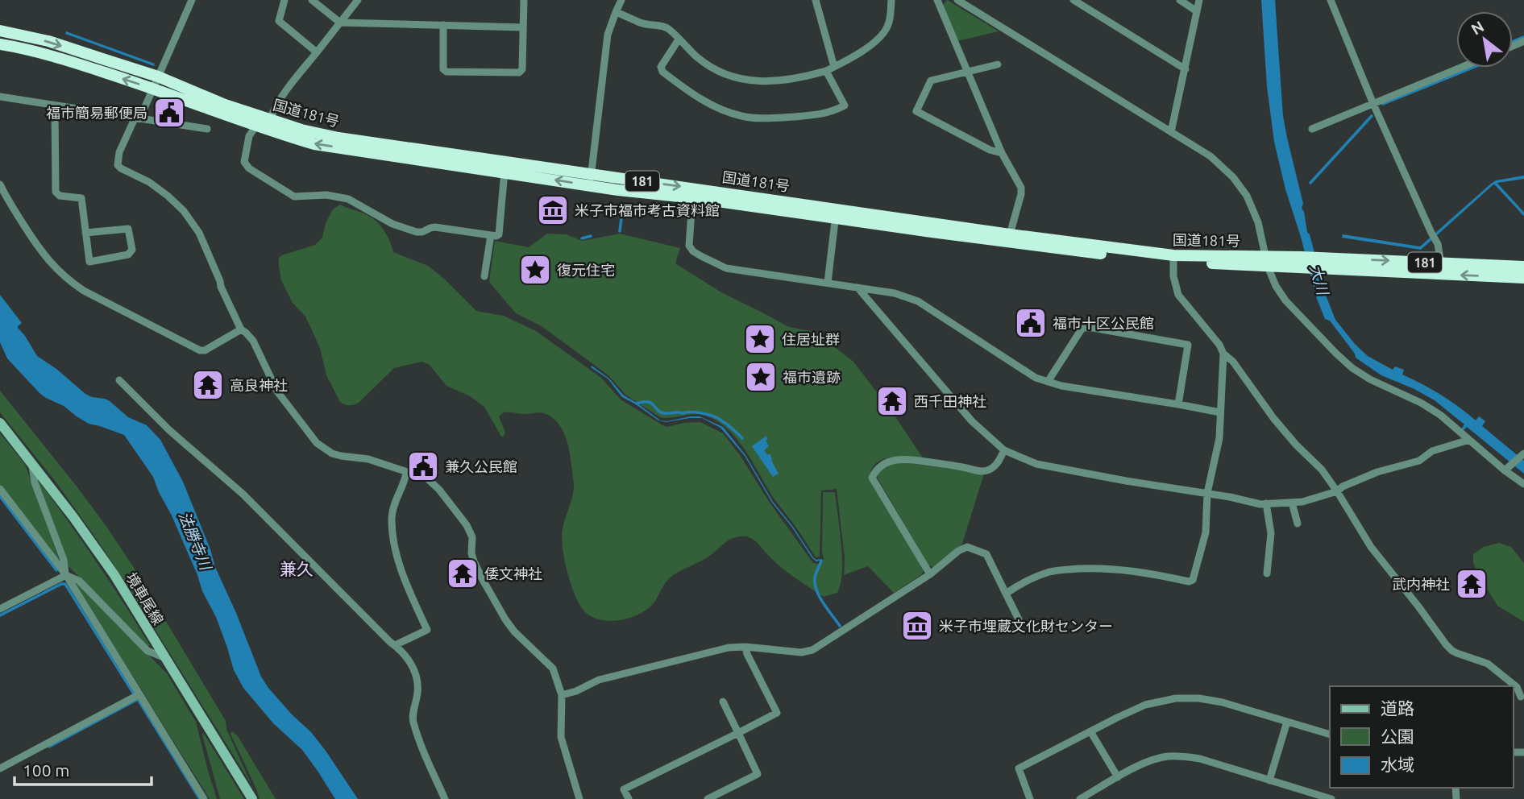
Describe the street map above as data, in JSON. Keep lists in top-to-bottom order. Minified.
{"streets":{"highway":["国道181号","181"],"main road":["境車尾線"]},"districts":["兼久"],"water":["大川","法勝寺川"],"places":{"public building":["福市簡易郵便局","福市十区公民館","兼久公民館"],"museum":["米子市福市考古資料館","米子市埋蔵文化財センター"],"place":["復元住宅","住居址群","福市遺跡"],"temple":["高良神社","西千田神社","倭文神社","武内神社"]},"legend":["道路","公園","水域"],"scale_bar":"100 m","north":"top left"}
